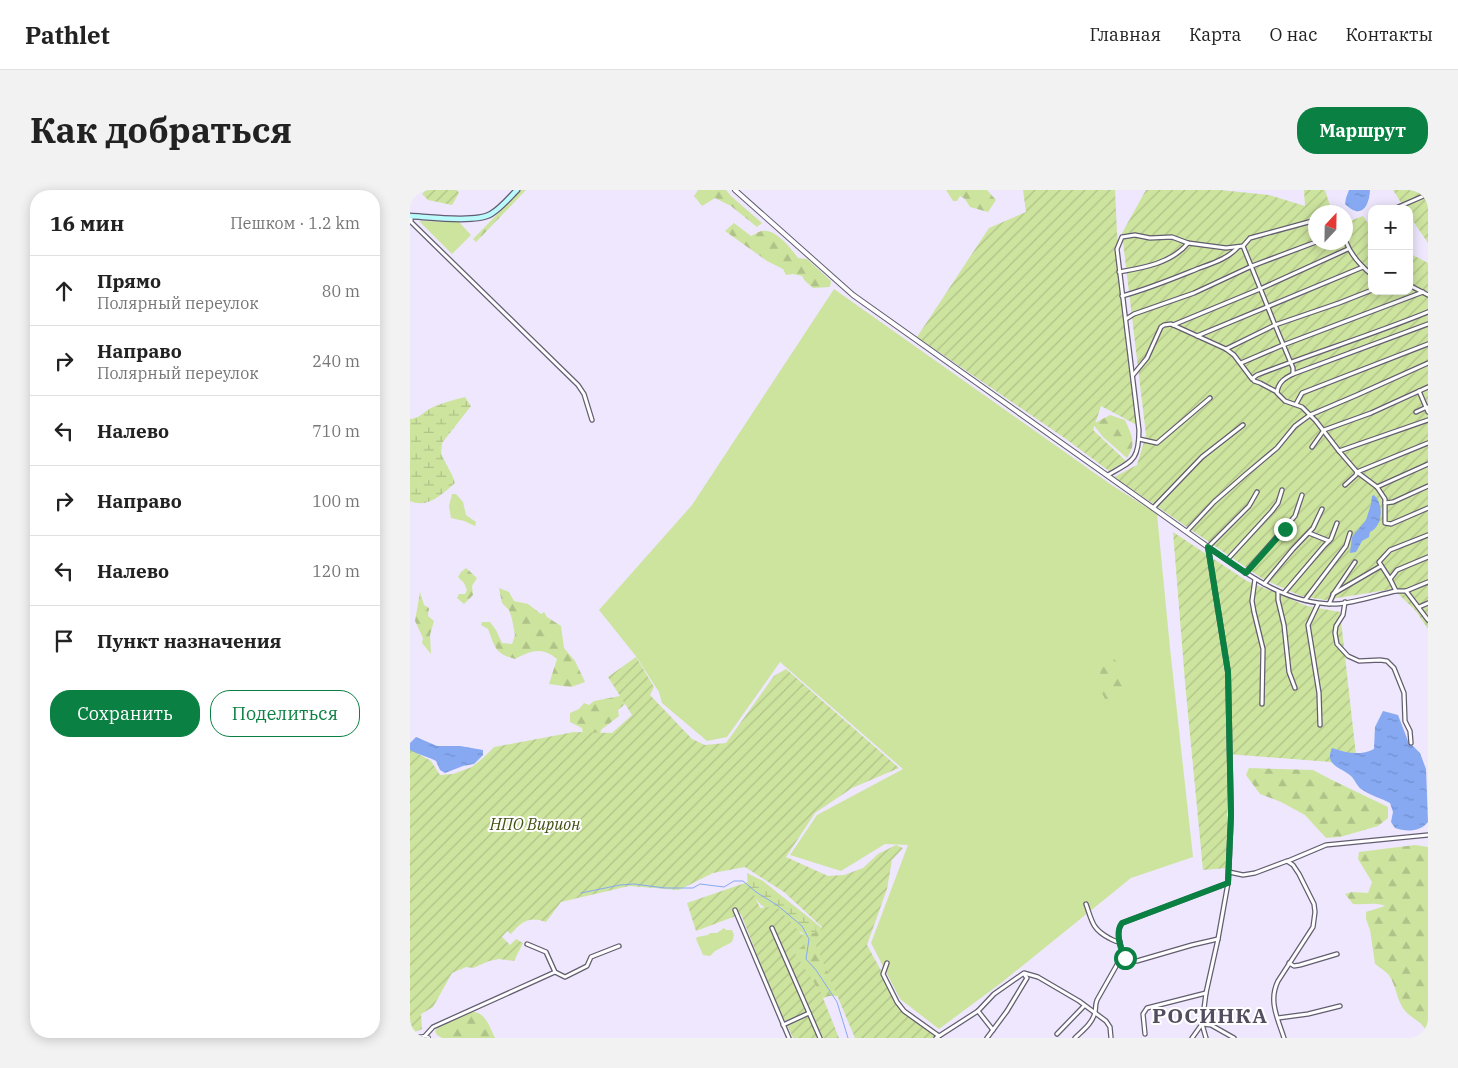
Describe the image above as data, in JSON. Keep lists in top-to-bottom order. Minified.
{"districts":["РОСИНКА"],"parks":["НПО Вирион"],"north":"top","page":{"header":"Pathlet","nav":["Главная","Карта","О нас","Контакты"],"title":"Как добраться","buttons":["Маршрут",["Сохранить","Поделиться"]],"heading":["16 мин","Пешком · 1.2 km"],"map_buttons":["+","−"],"list":[["Прямо","Полярный переулок","80 m"],["Направо","Полярный переулок","240 m"],["Налево","710 m"],["Направо","100 m"],["Налево","120 m"],"Пункт назначения"]}}
